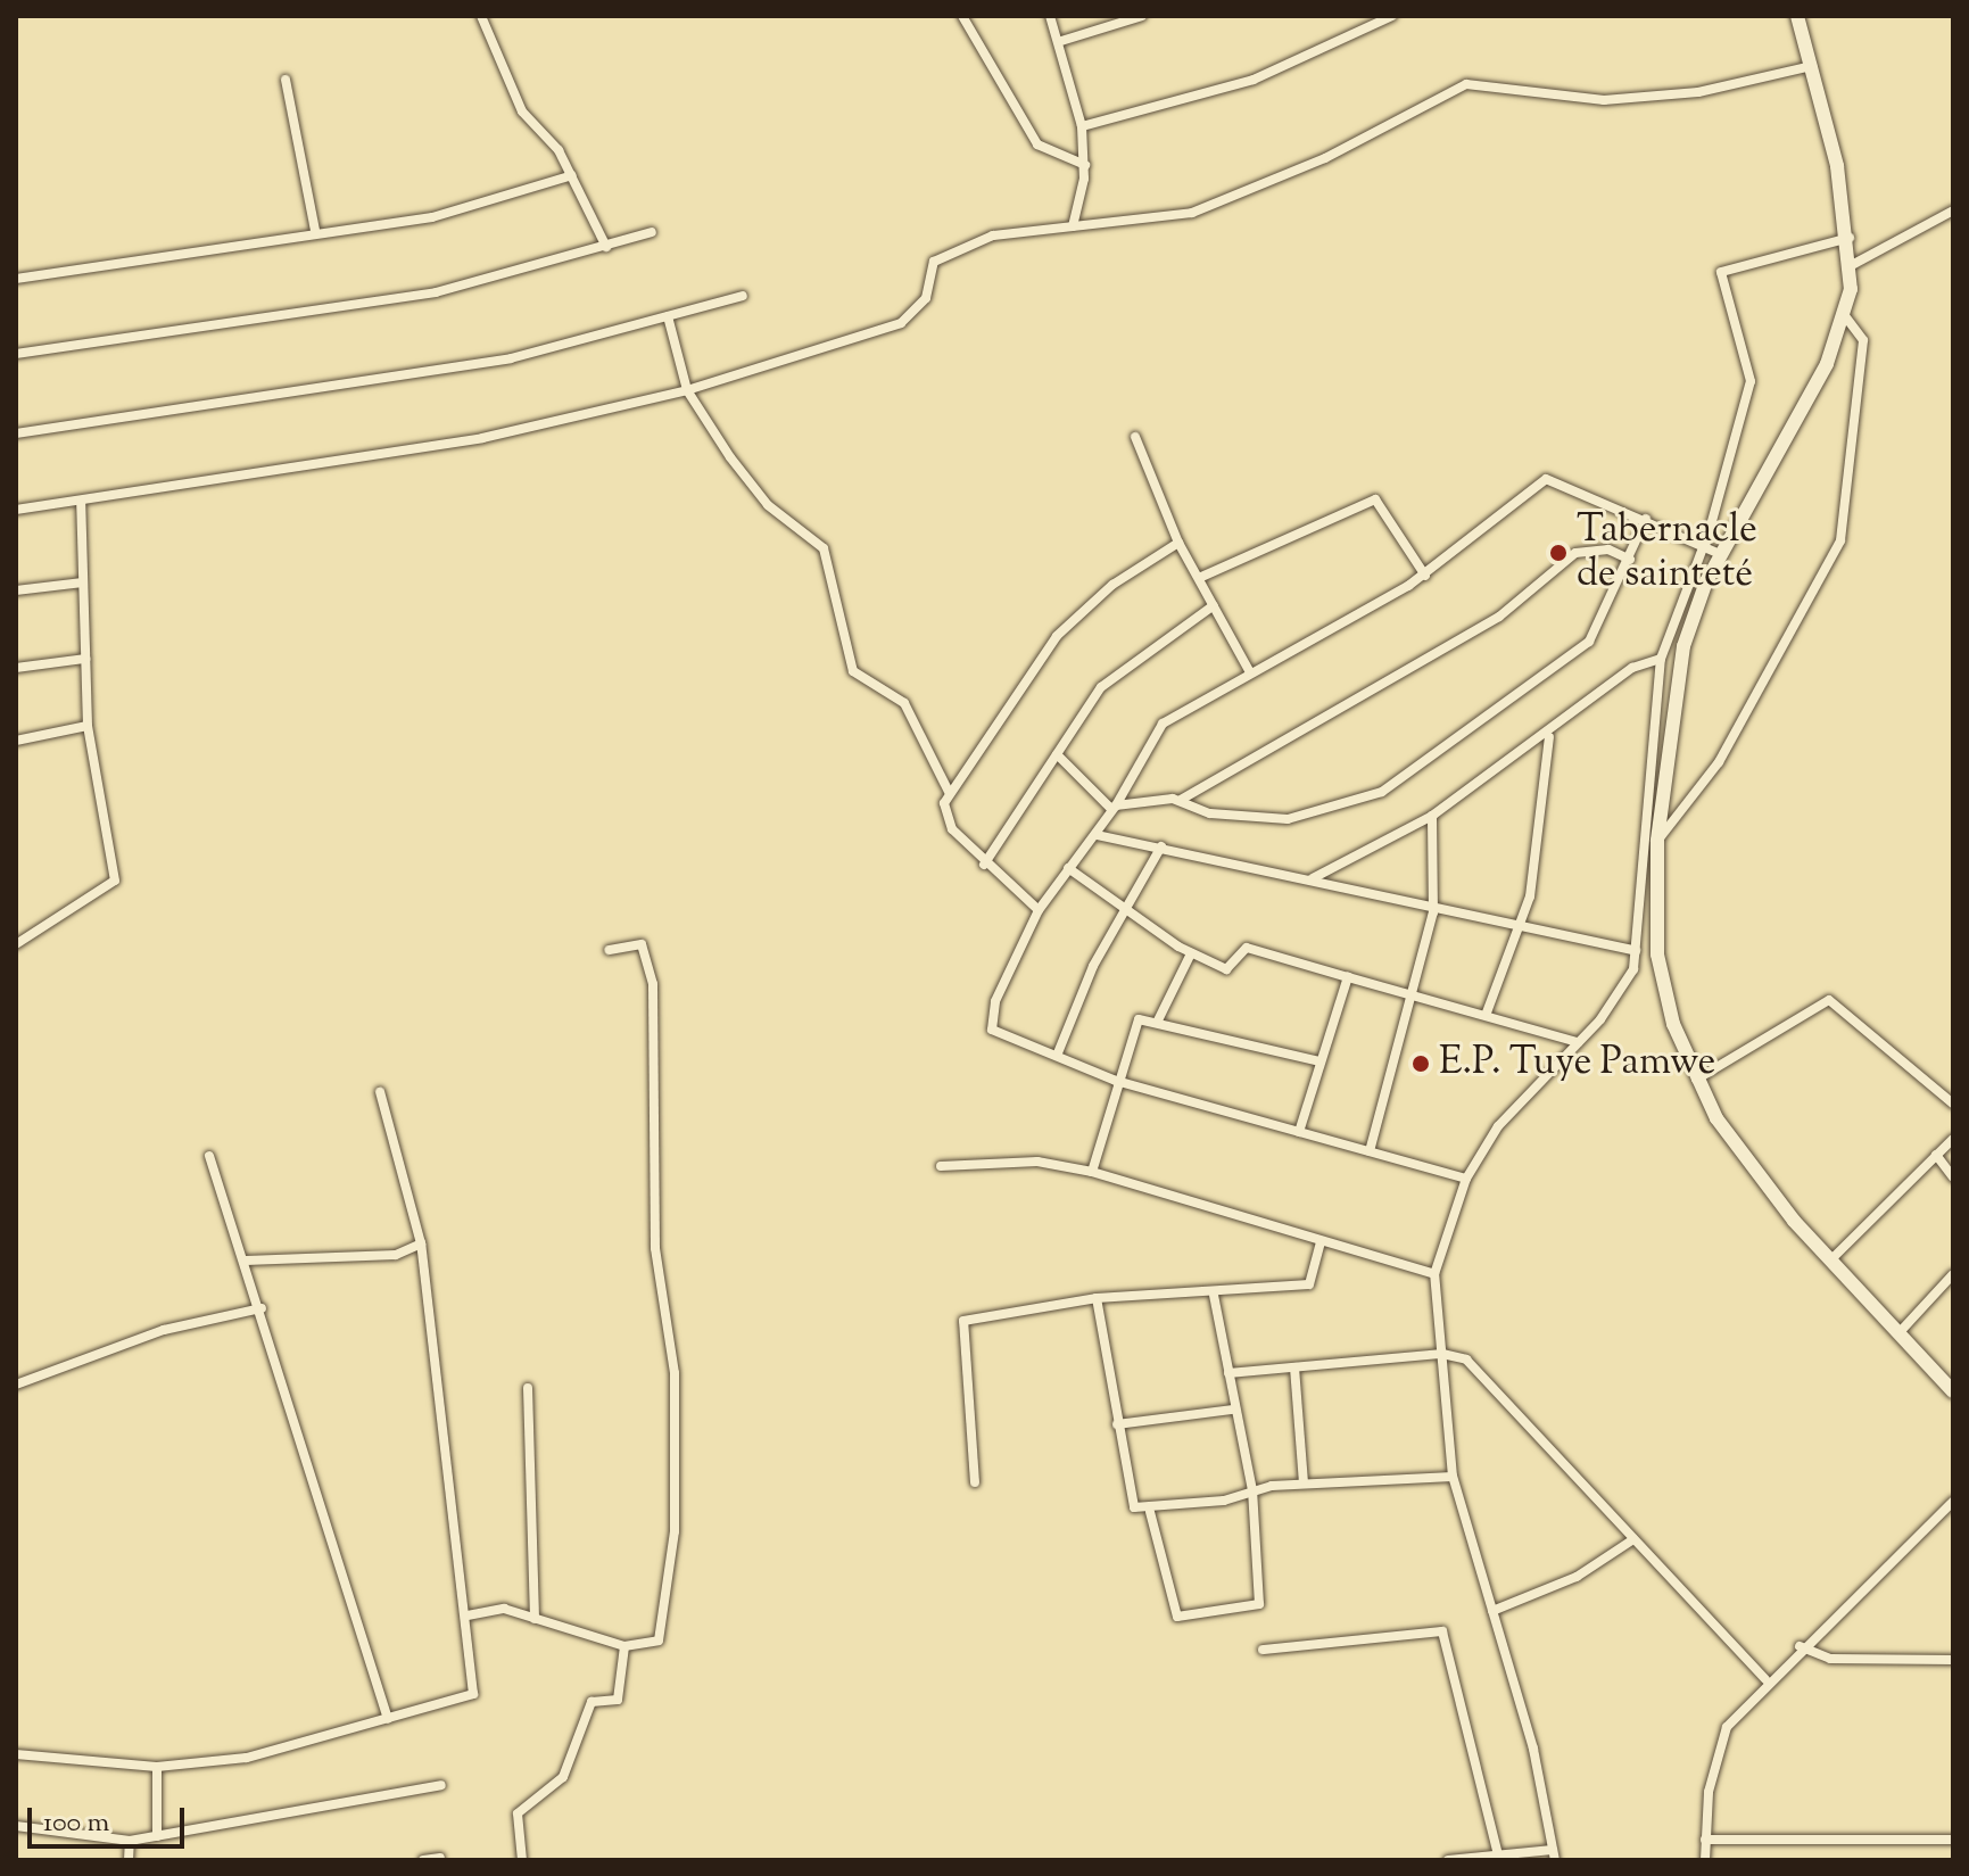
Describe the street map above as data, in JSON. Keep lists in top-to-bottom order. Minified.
{"places":["Tabernacle de sainteté","E.P. Tuye Pamwe"],"scale_bar":"100 m"}
